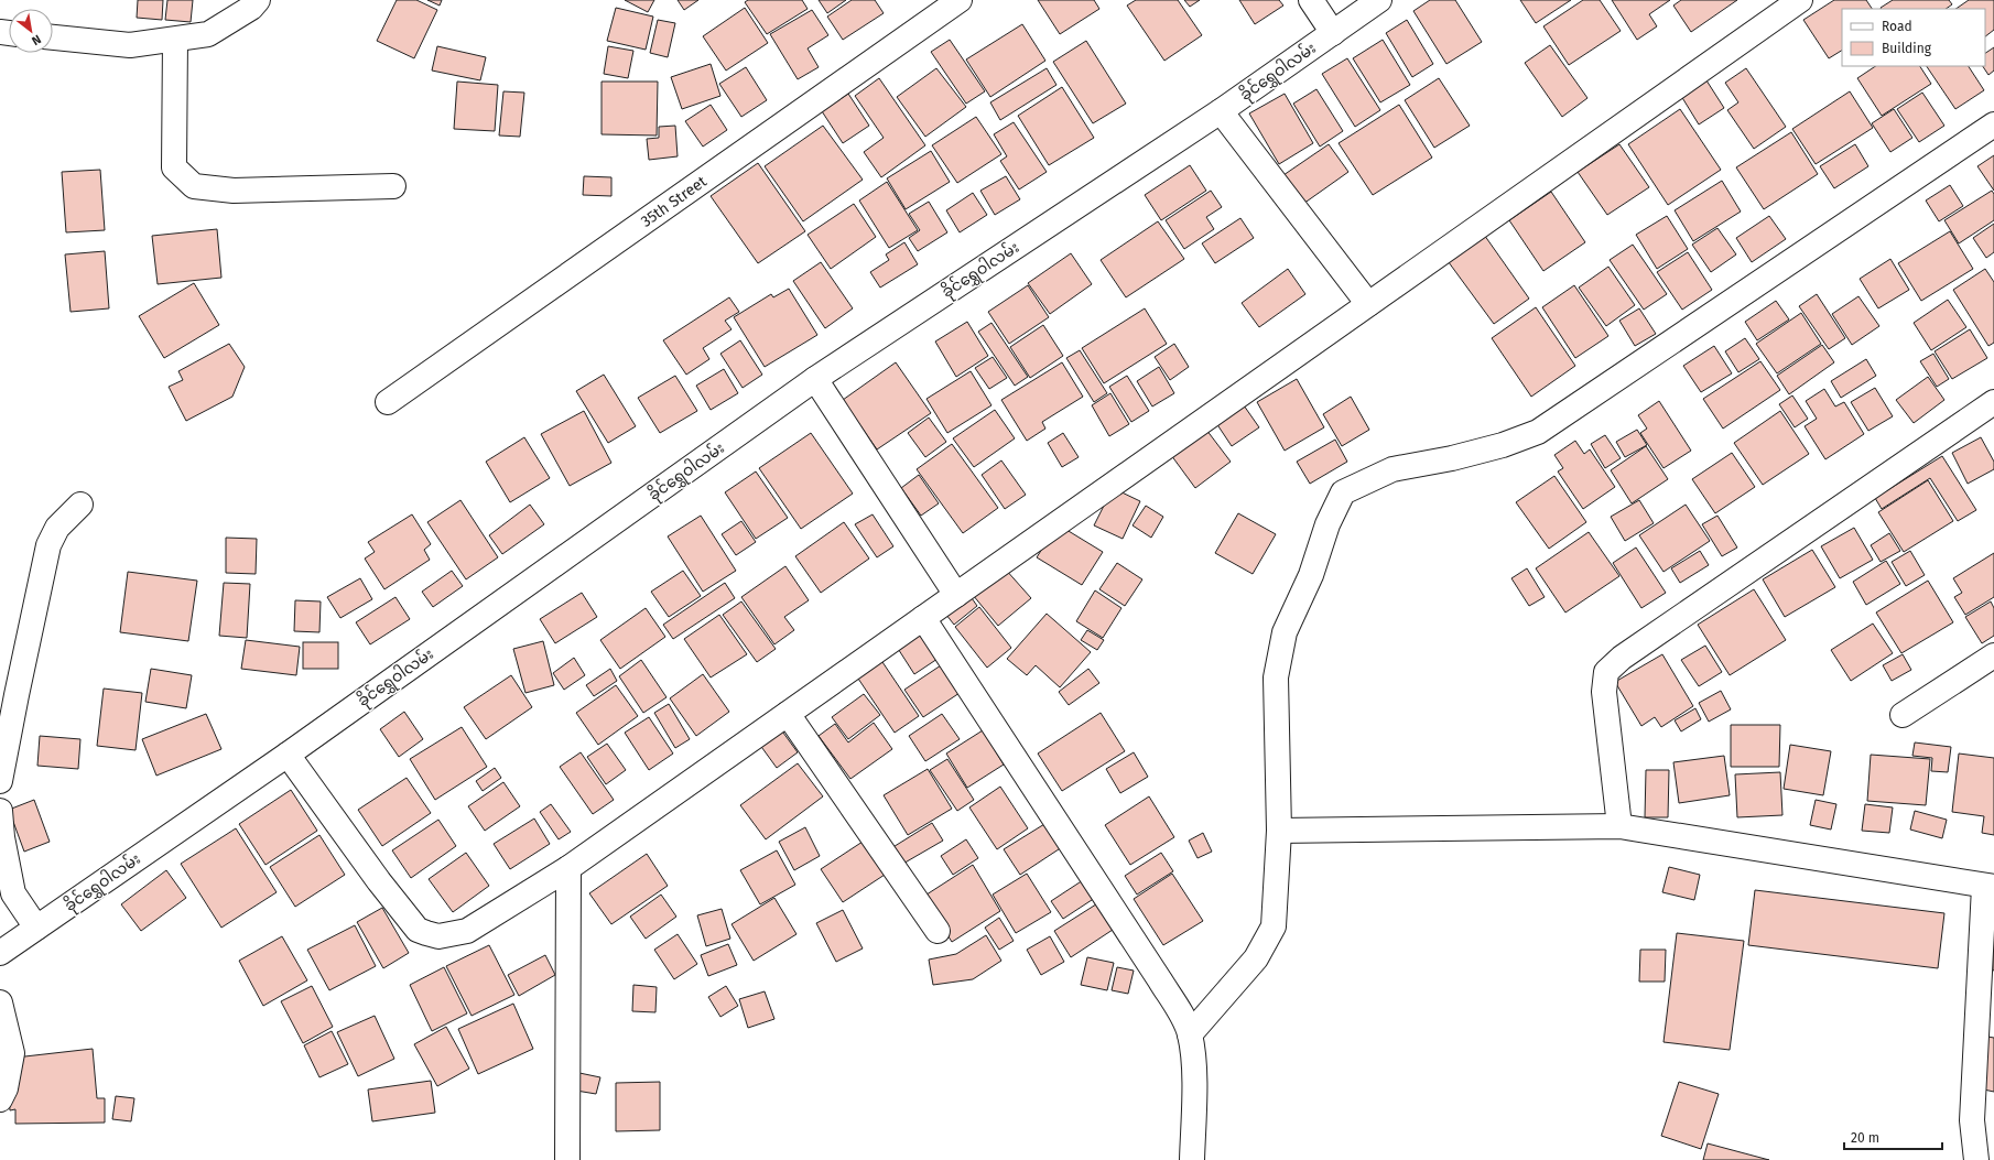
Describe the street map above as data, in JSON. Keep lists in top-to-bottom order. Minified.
{"streets":{"street":["ခိုင်ရွှေဝါလမ်း","35th Street"]},"legend":["Road","Building"],"scale_bar":"20 m","north":"bottom right"}
